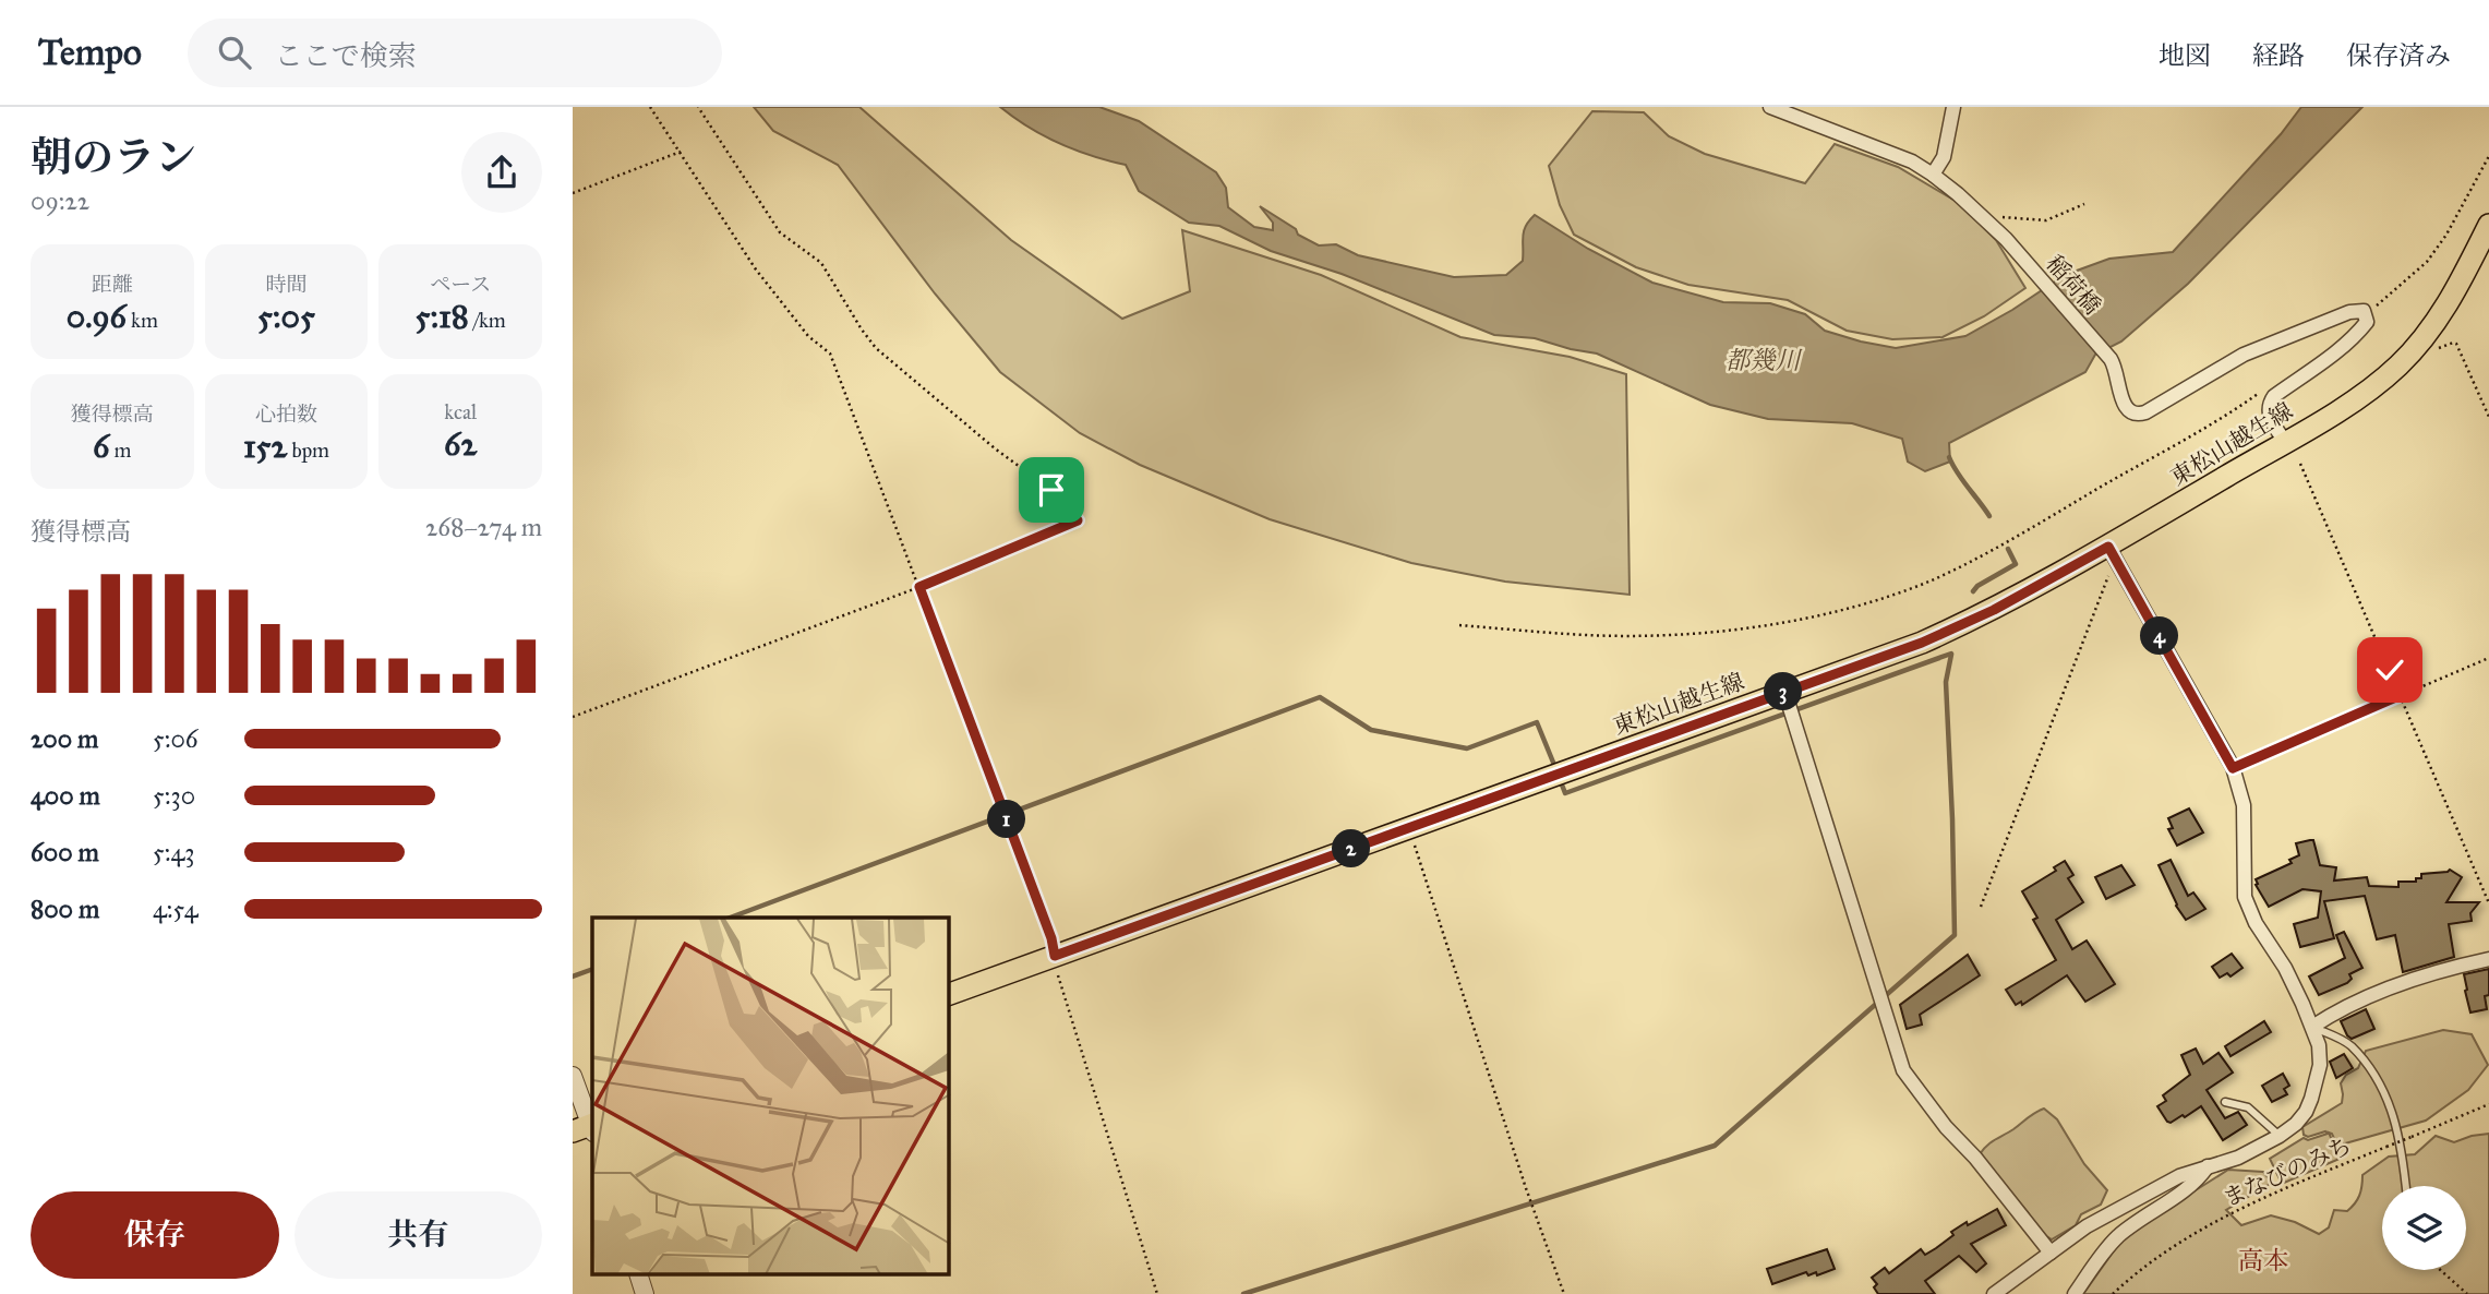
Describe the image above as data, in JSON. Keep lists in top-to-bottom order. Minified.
{"streets":{"main road":["東松山越生線"],"street":["稲荷橋"],"path":["まなびのみち"]},"districts":["高本"],"water":["都幾川"],"page":{"header":"Tempo","search":"ここで検索","nav":["地図","経路","保存済み"],"heading":["朝のラン","09:22"],"stats":[["距離","0.96 km"],["時間","5:05"],["ペース","5:18 /km"],["獲得標高","6 m"],["心拍数","152 bpm"],["kcal","62"]],"chart":["獲得標高","268–274 m"],"pins":["4","3","1","2"],"list":[{"name":"200 m","note":"5:06"},{"name":"400 m","note":"5:30"},{"name":"600 m","note":"5:43"},{"name":"800 m","note":"4:54"}],"buttons":["保存","共有"]}}
